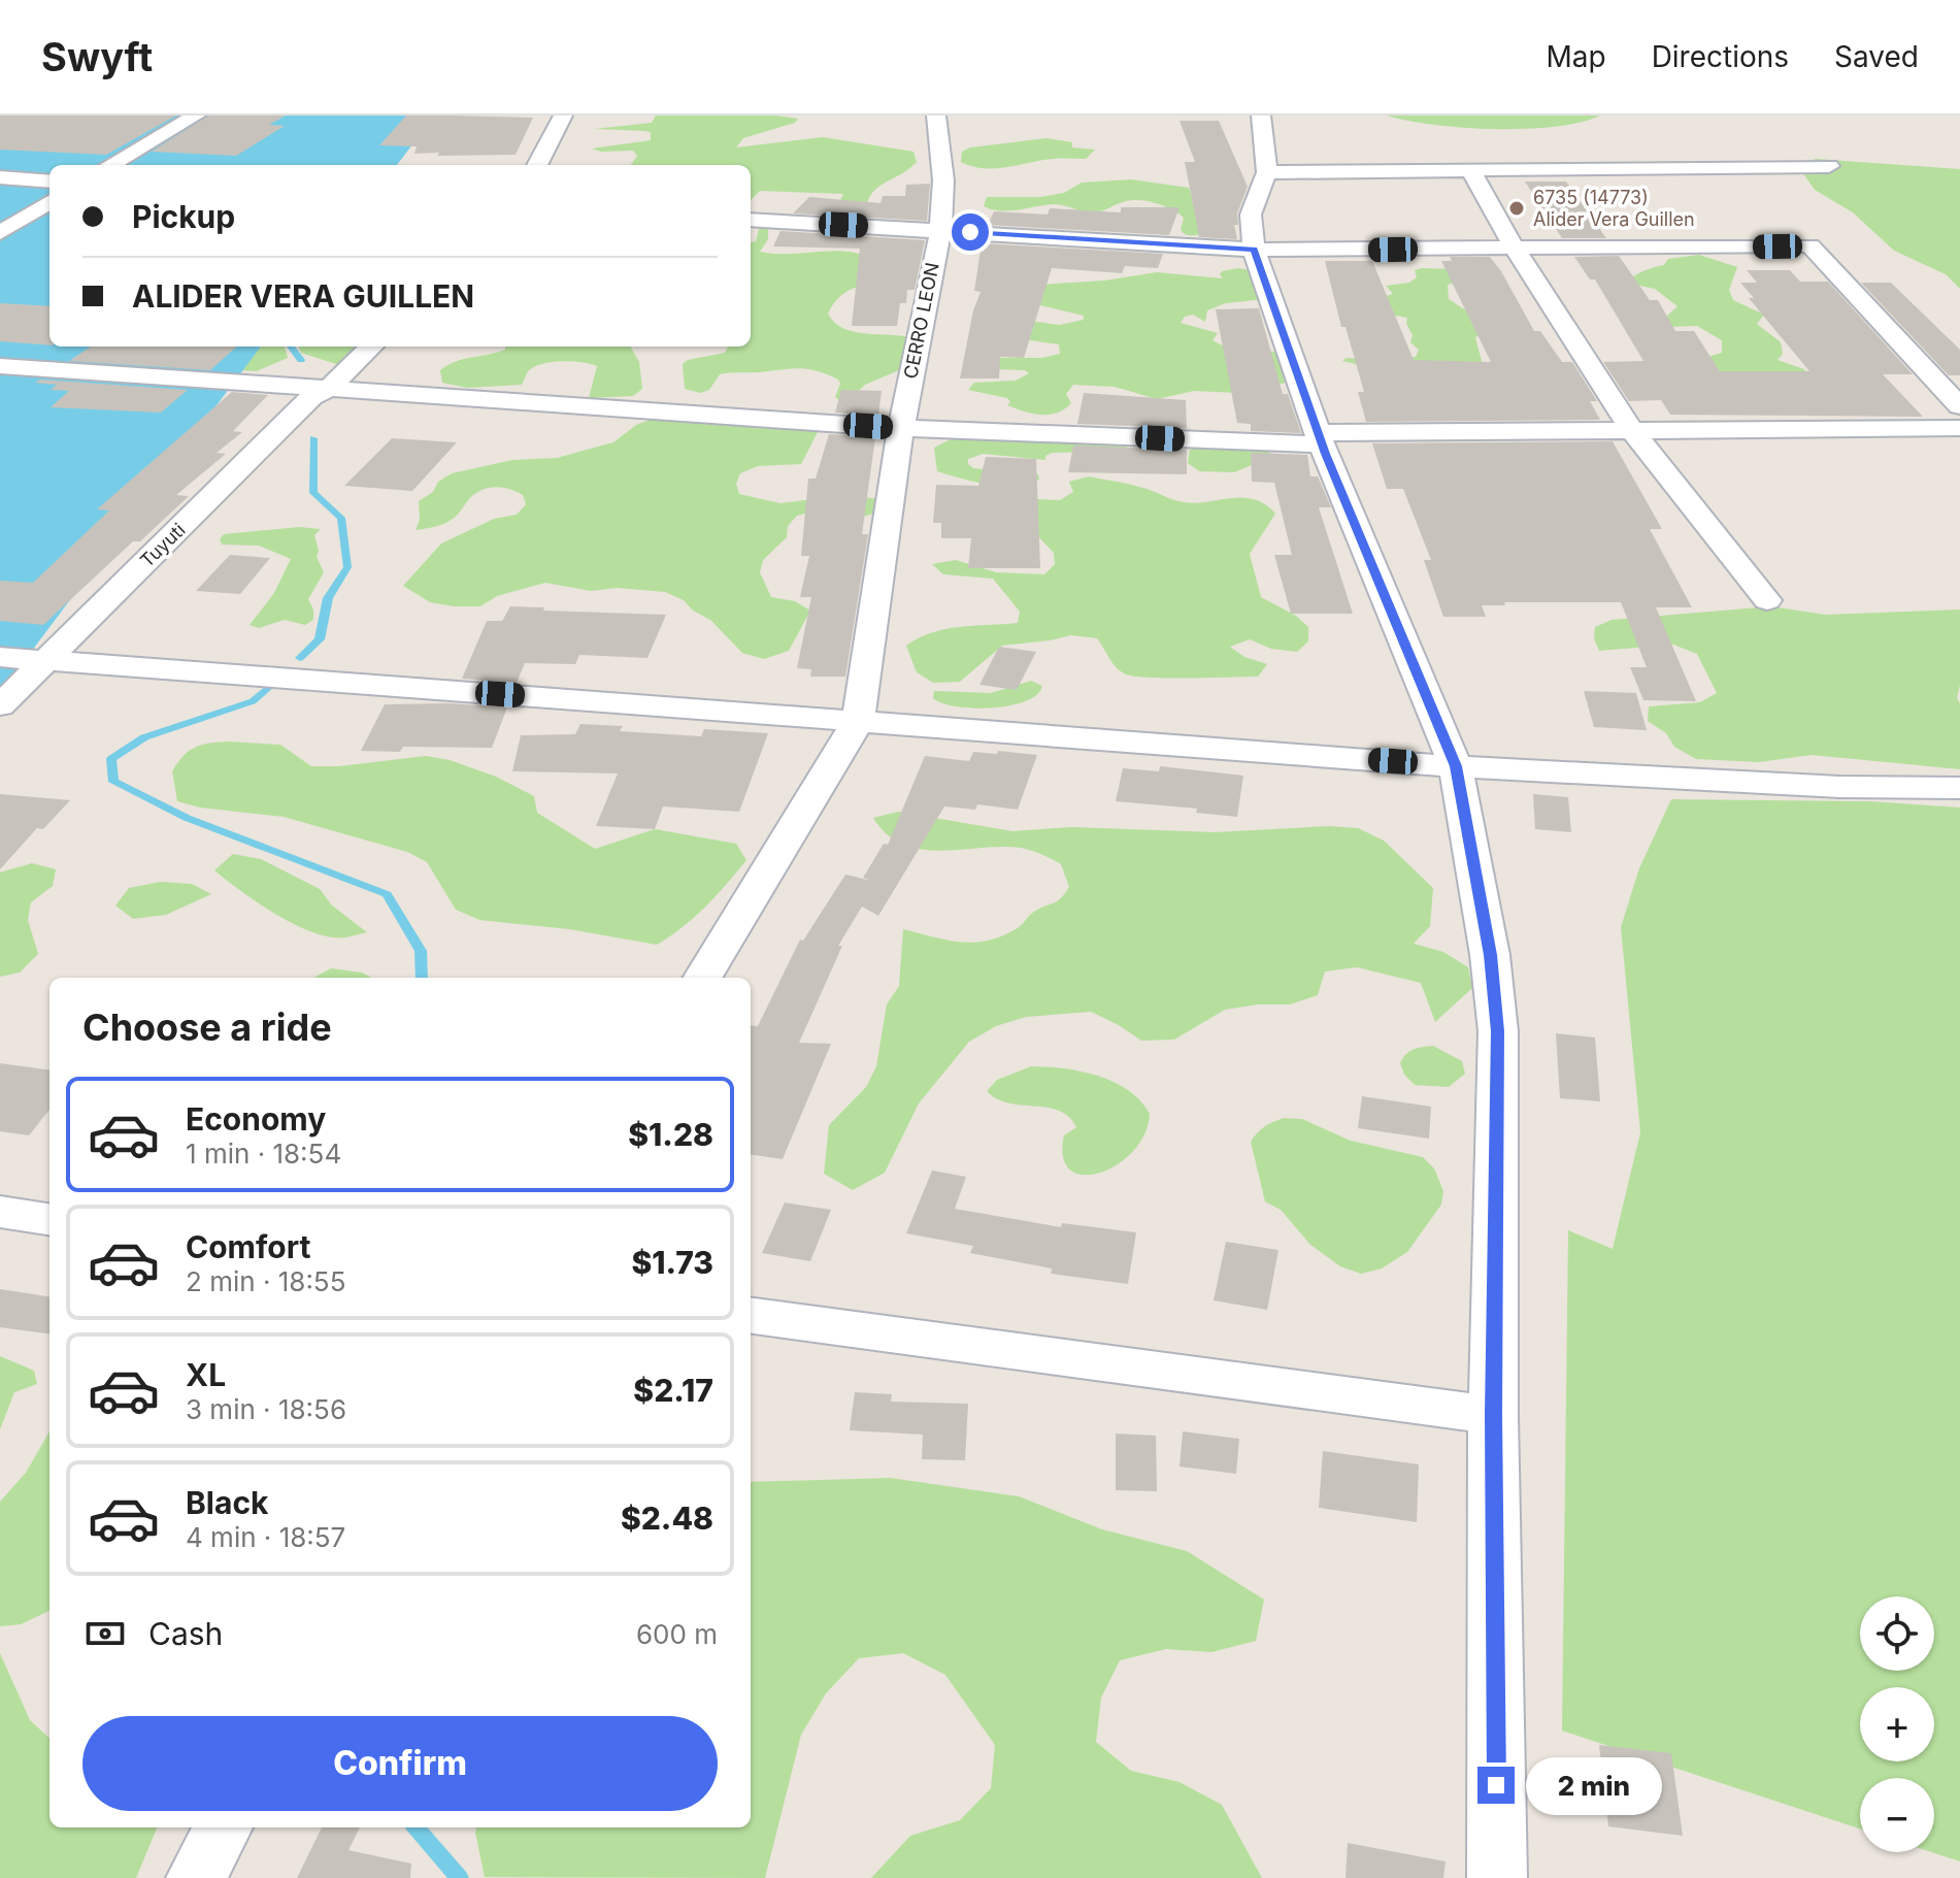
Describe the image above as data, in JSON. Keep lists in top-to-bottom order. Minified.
{"streets":{"street":["CERRO LEON","Tuyuti"]},"places":["6735 (14773) Alider Vera Guillen"],"page":{"header":"Swyft","nav":["Map","Directions","Saved"],"banner":["Pickup","ALIDER VERA GUILLEN"],"heading":"Choose a ride","list":[{"name":"Economy","note":"1 min · 18:54","value":"$1.28"},{"name":"Comfort","note":"2 min · 18:55","value":"$1.73"},{"name":"XL","note":"3 min · 18:56","value":"$2.17"},{"name":"Black","note":"4 min · 18:57","value":"$2.48"}],"pay":["Cash","600 m"],"map_buttons":["+","−"],"buttons":"Confirm","bubble":"2 min"}}
